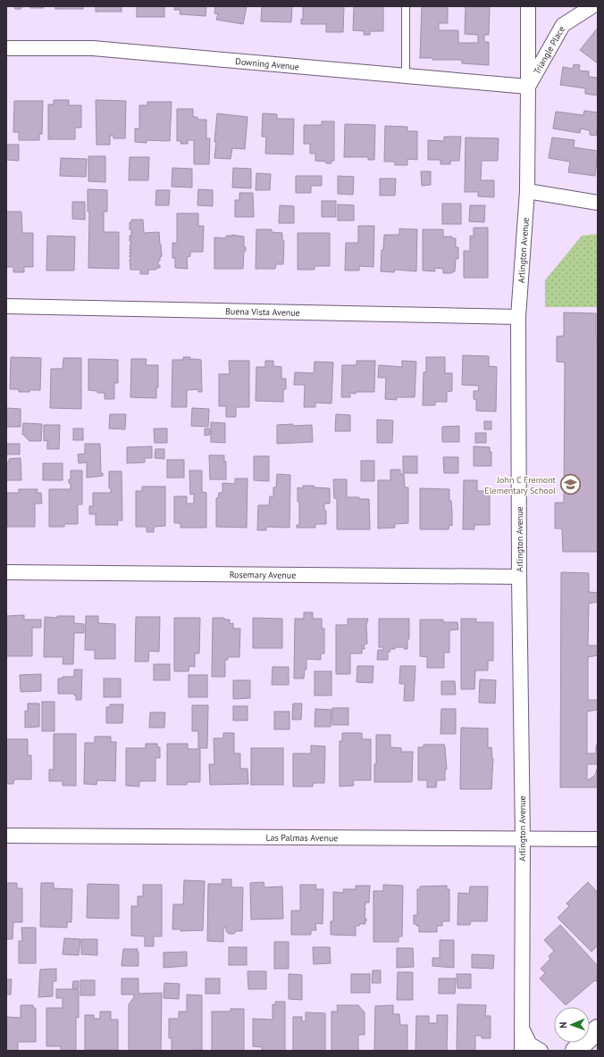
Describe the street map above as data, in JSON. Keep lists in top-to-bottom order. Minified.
{"streets":{"street":["Triangle Place","Downing Avenue","Arlington Avenue","Buena Vista Avenue","Rosemary Avenue","Las Palmas Avenue"]},"crossings":[["Triangle Place","Downing Avenue"],["Triangle Place","Arlington Avenue"],["Downing Avenue","Arlington Avenue"],["Arlington Avenue","Buena Vista Avenue"],["Arlington Avenue","Rosemary Avenue"],["Arlington Avenue","Las Palmas Avenue"]],"places":{"school or university":["John C Fremont Elementary School"]},"north":"left"}
